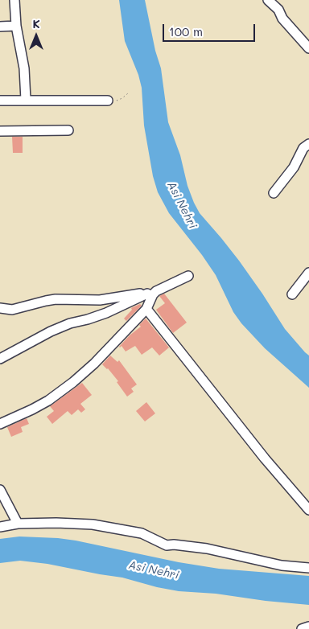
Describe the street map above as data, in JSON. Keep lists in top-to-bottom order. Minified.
{"water":["Asi Nehri"],"scale_bar":"100 m","north":"top"}
